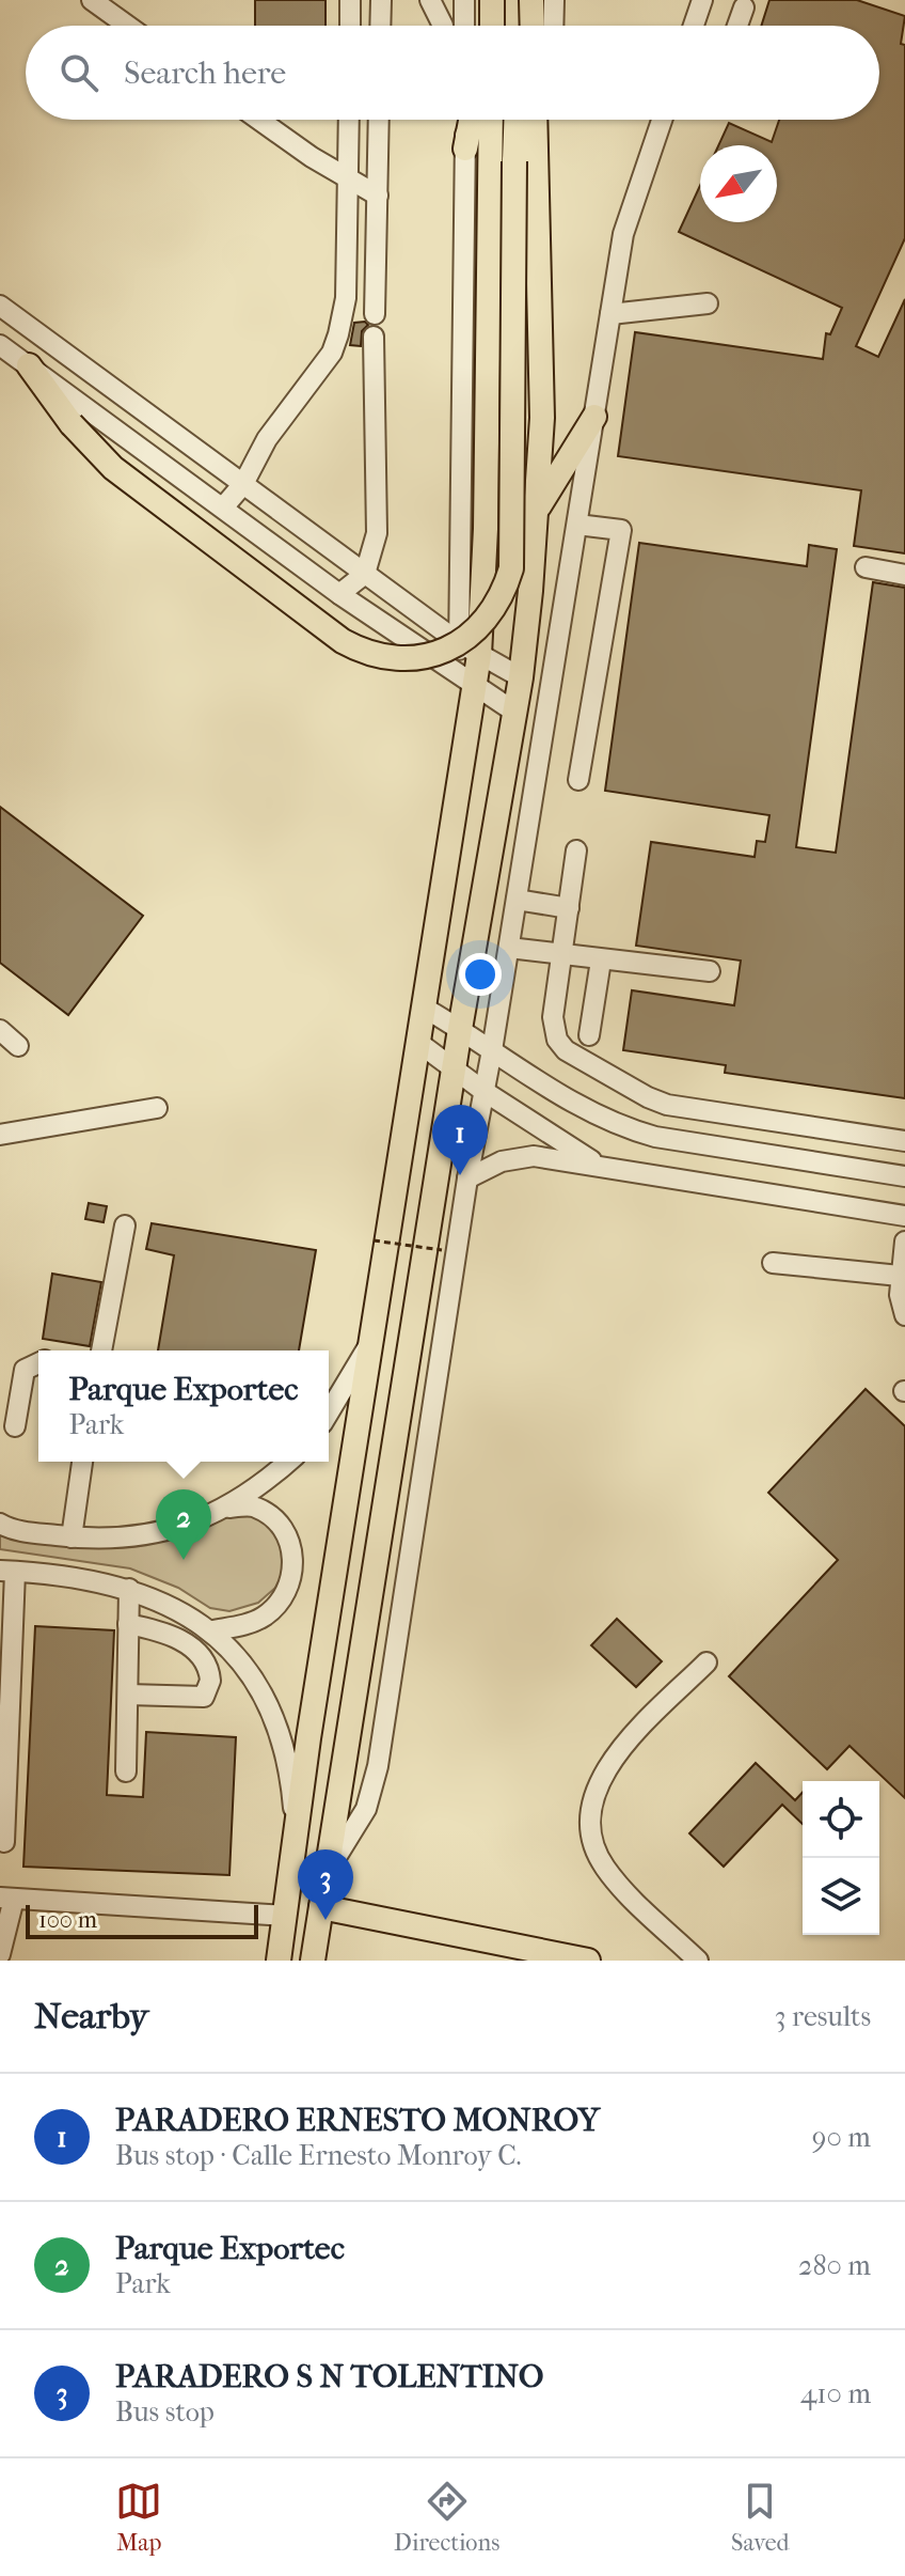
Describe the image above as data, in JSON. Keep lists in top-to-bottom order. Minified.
{"scale_bar":"100 m","north":"bottom left","page":{"search":"Search here","pins":["1","2","3"],"popup":["Parque Exportec","Park"],"scale":"100 m","heading":["Nearby","3 results"],"list":[{"mark":"1","name":"PARADERO ERNESTO MONROY","note":"Bus stop · Calle Ernesto Monroy C.","value":"90 m"},{"mark":"2","name":"Parque Exportec","note":"Park","value":"280 m"},{"mark":"3","name":"PARADERO S N TOLENTINO","note":"Bus stop","value":"410 m"}],"nav":["Map","Directions","Saved"]}}
